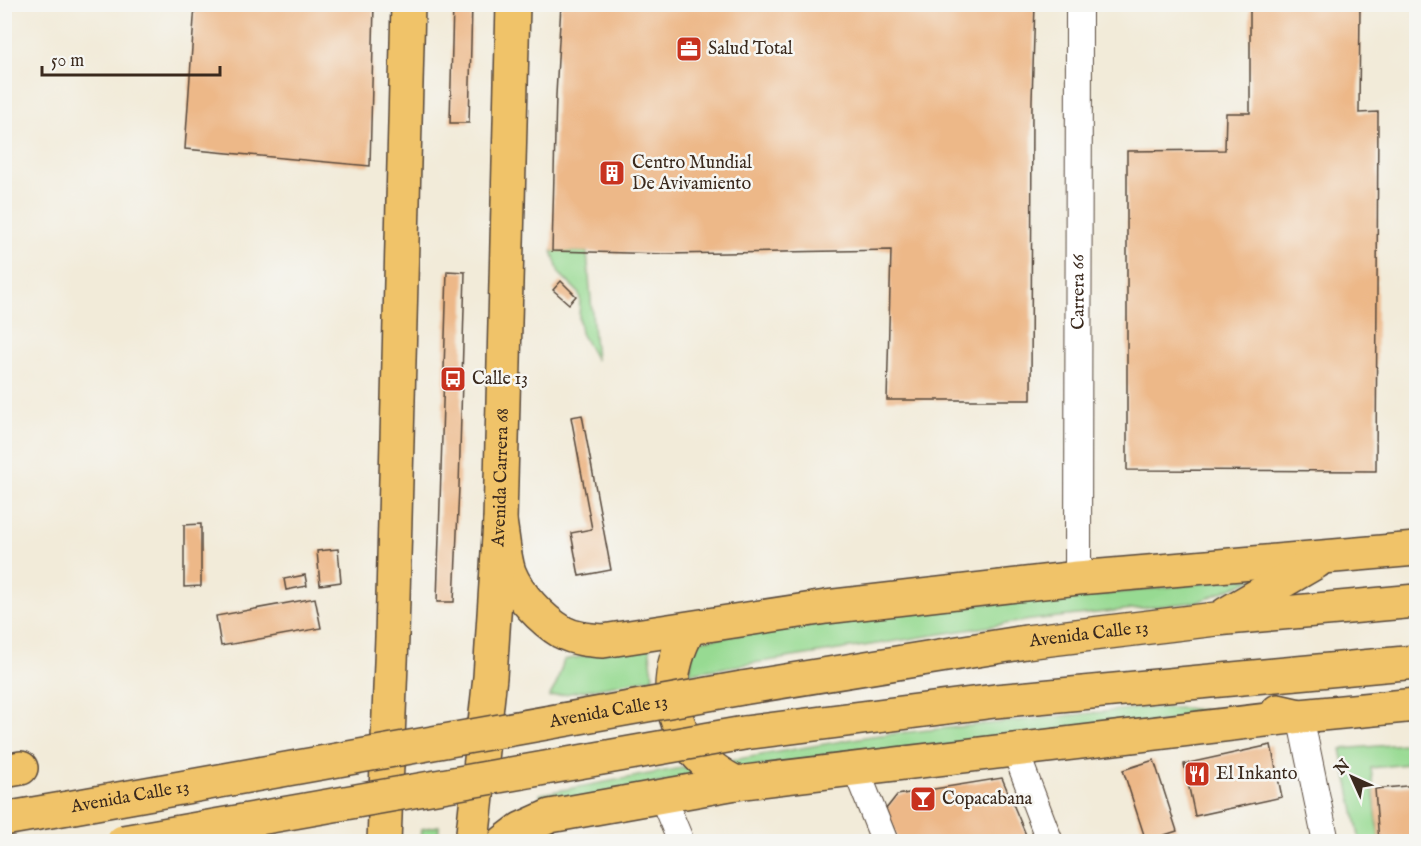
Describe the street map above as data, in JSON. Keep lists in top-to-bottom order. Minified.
{"streets":{"main road":["Avenida Carrera 68","Avenida Calle 13"],"street":["Carrera 66"]},"places":{"office":["Salud Total"],"building":["Centro Mundial De Avivamiento"],"bus stop":["Calle 13"],"restaurant":["El Inkanto"],"bar":["Copacabana"]},"scale_bar":"50 m","north":"top left"}
